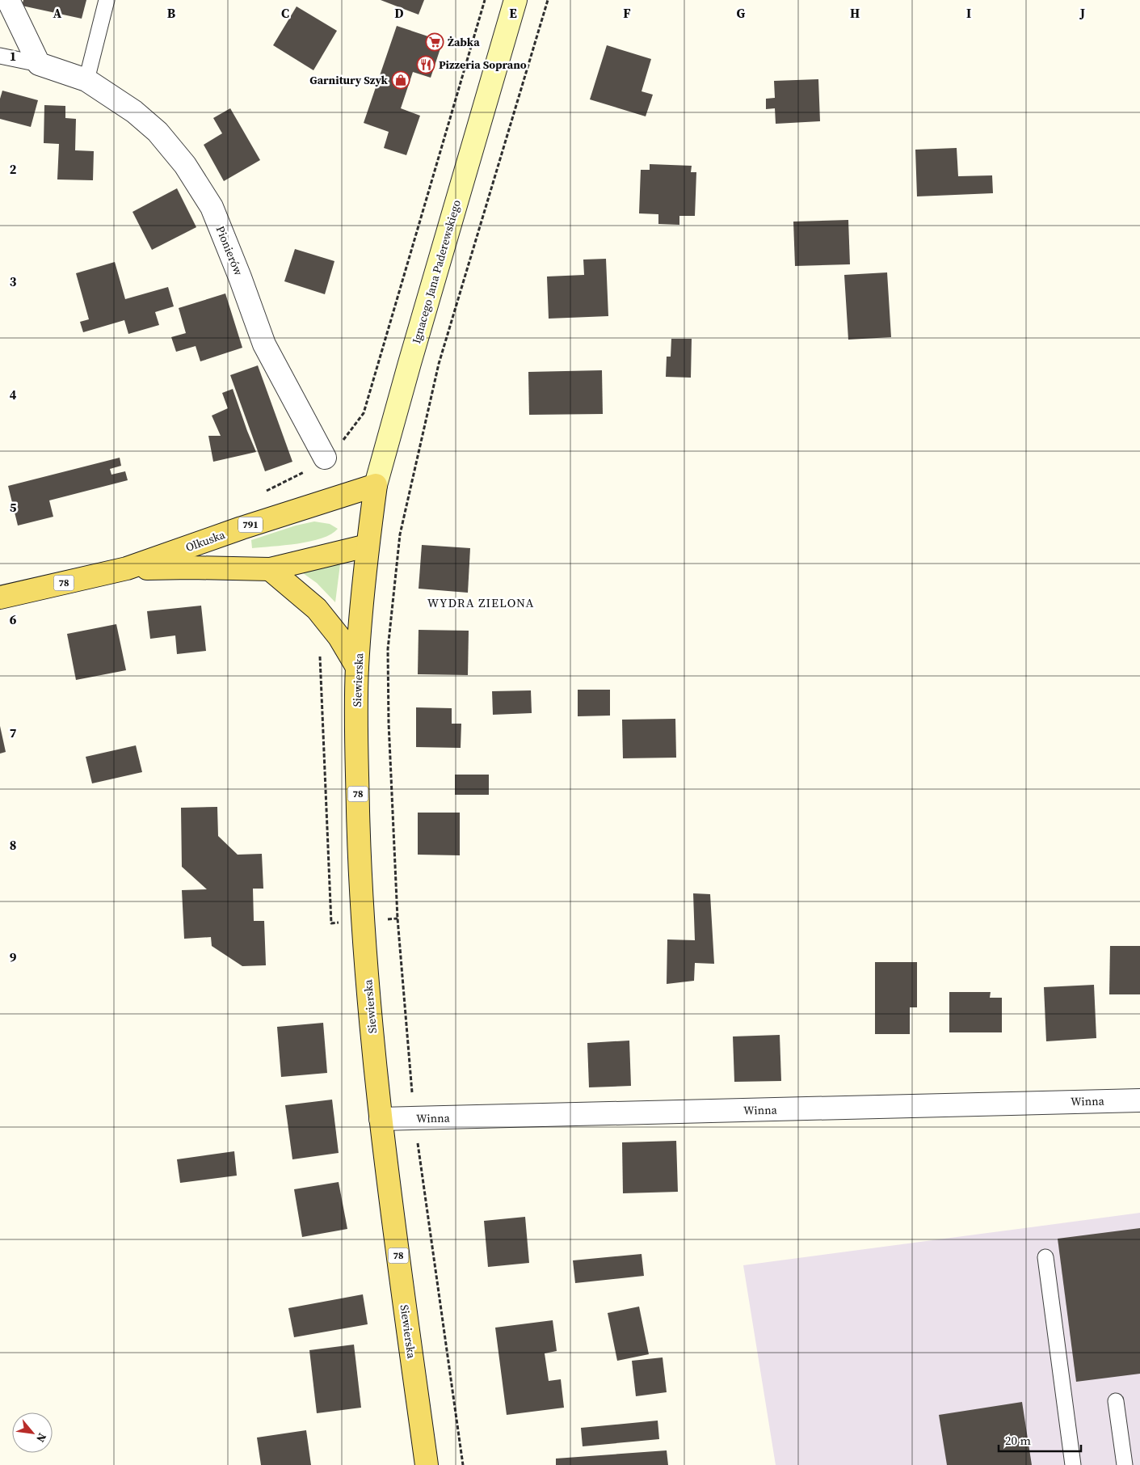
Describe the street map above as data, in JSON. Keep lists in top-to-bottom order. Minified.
{"streets":{"main road":["Ignacego Jana Paderewskiego","791","Olkuska","78","Siewierska"],"street":["Pionierów","Winna"]},"crossings":[["Ignacego Jana Paderewskiego","Olkuska"],["Ignacego Jana Paderewskiego","Siewierska"],["Olkuska","Siewierska"],["Siewierska","Winna"]],"districts":["WYDRA ZIELONA"],"places":{"supermarket":["Żabka"],"restaurant":["Pizzeria Soprano"],"shop":["Garnitury Szyk"]},"scale_bar":"20 m","north":"bottom right","grid":{"columns":["A","B","C","D","E","F","G","H","I","J"],"rows":["1","2","3","4","5","6","7","8","9"]}}
